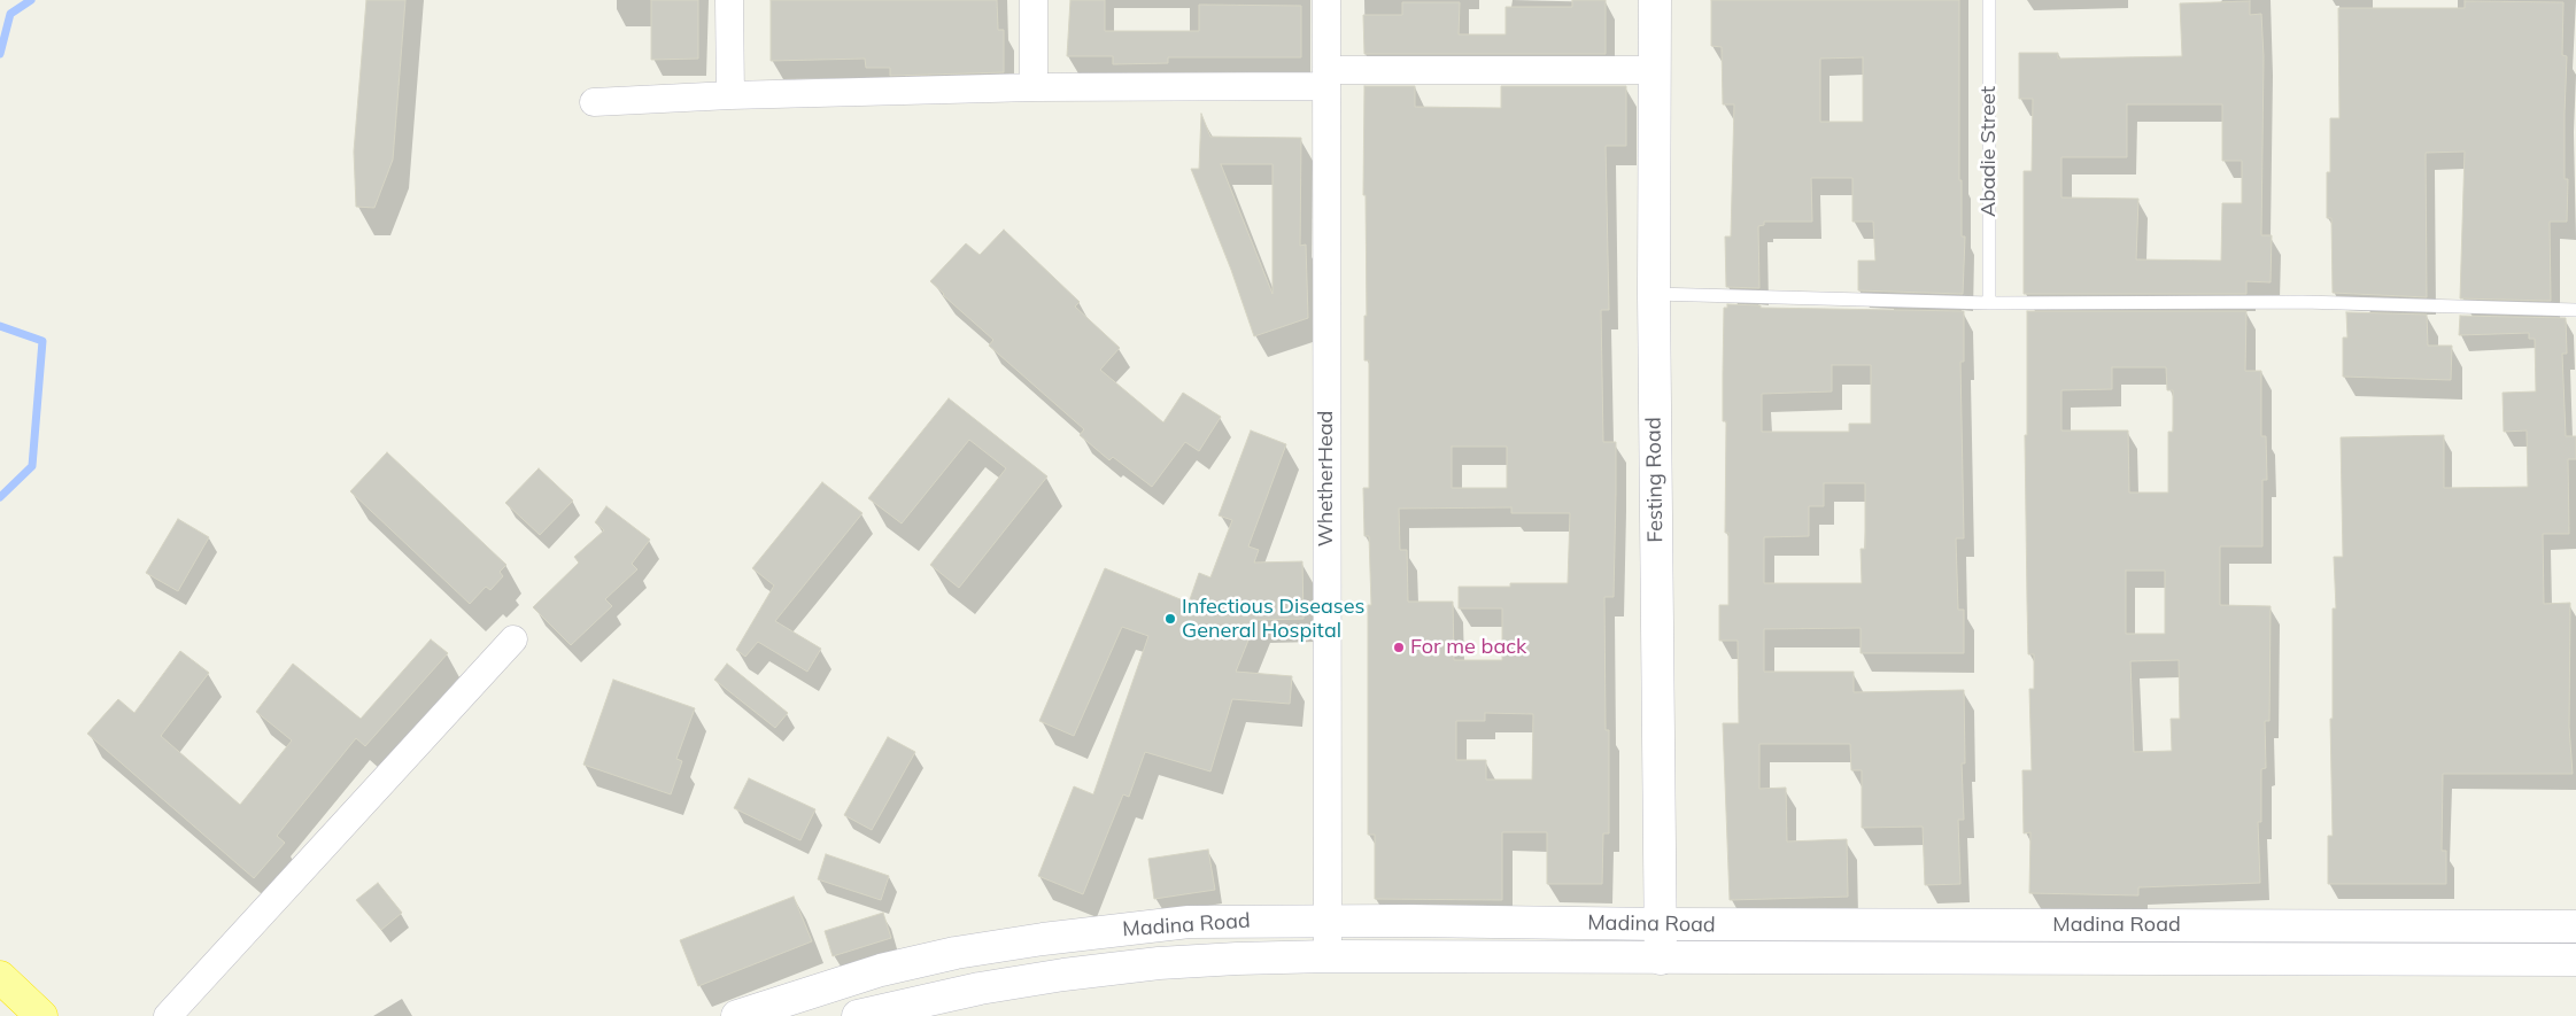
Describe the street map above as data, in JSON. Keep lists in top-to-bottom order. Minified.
{"streets":{"main road":["Festing Road","Madina Road"],"street":["WhetherHead"],"lane":["Abadie Street"]},"crossings":[["WhetherHead","Madina Road"],["Festing Road","Madina Road"]],"places":["Infectious Diseases General Hospital","For me back"]}
